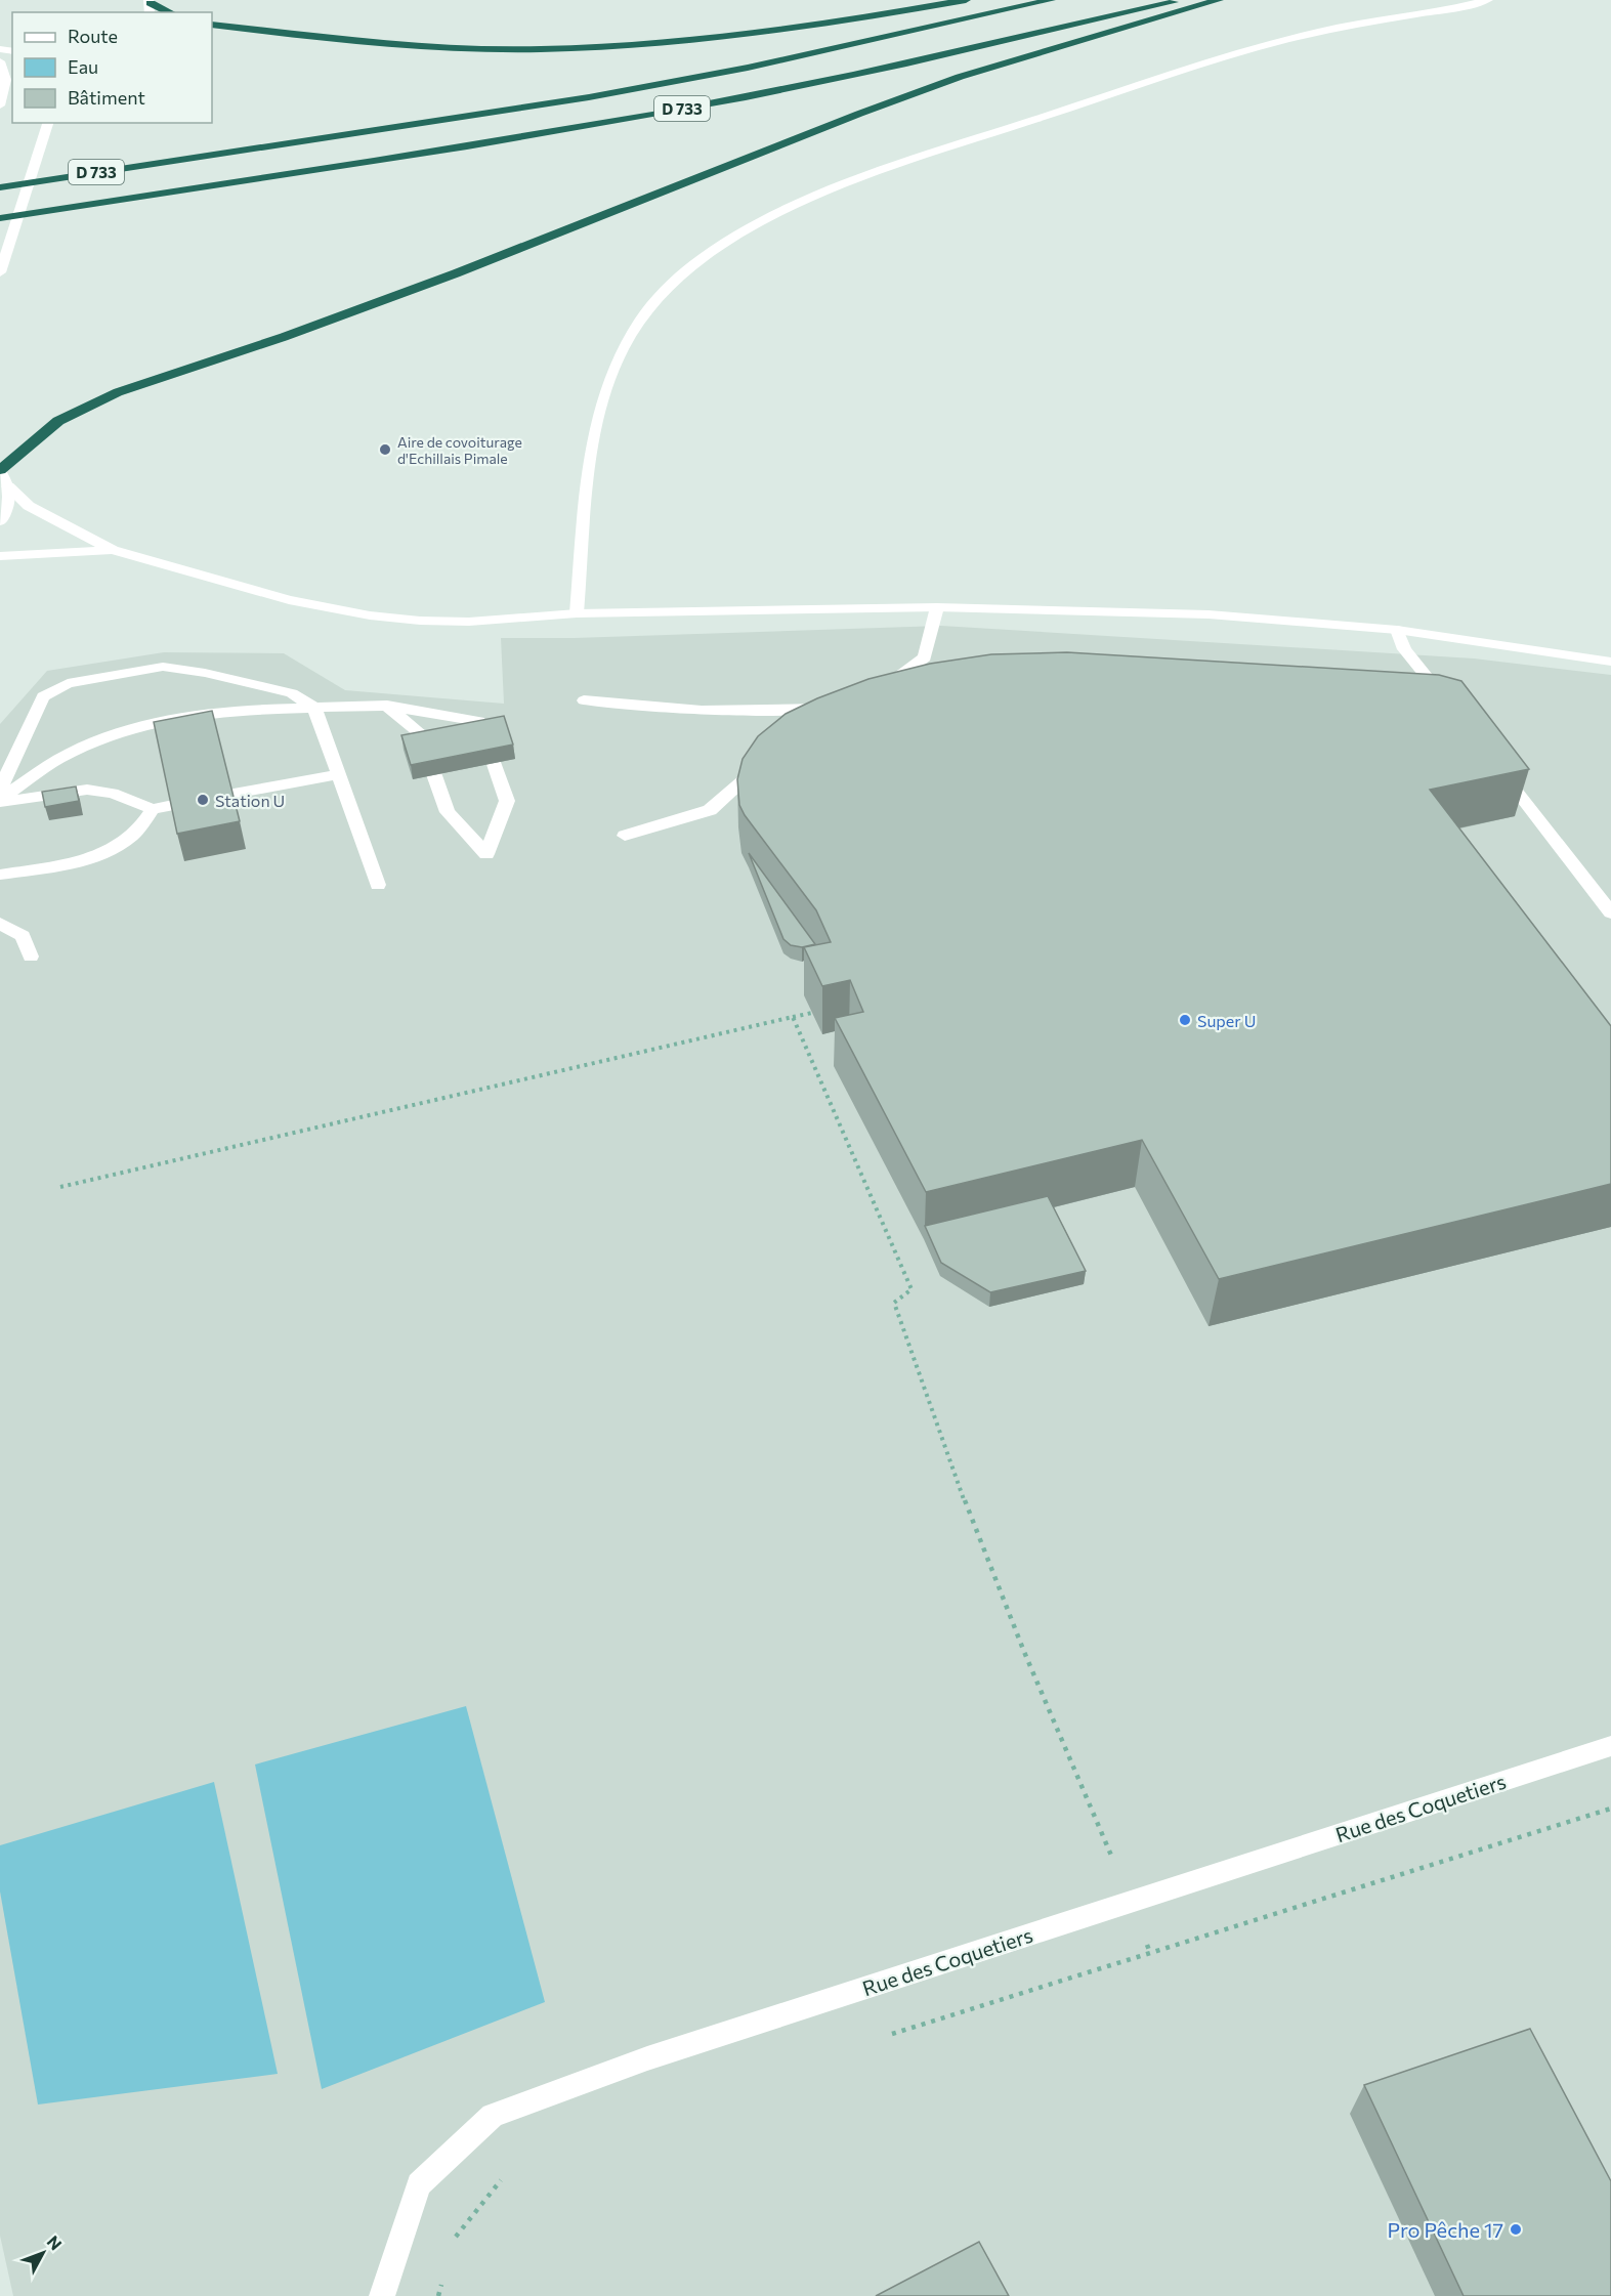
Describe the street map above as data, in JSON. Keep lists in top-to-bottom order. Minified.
{"streets":{"highway":["D 733"],"street":["Rue des Coquetiers"]},"places":["Aire de covoiturage d'Echillais Pimale","Station U","Super U","Pro Pêche 17"],"legend":["Route","Eau","Bâtiment"],"north":"top right"}
